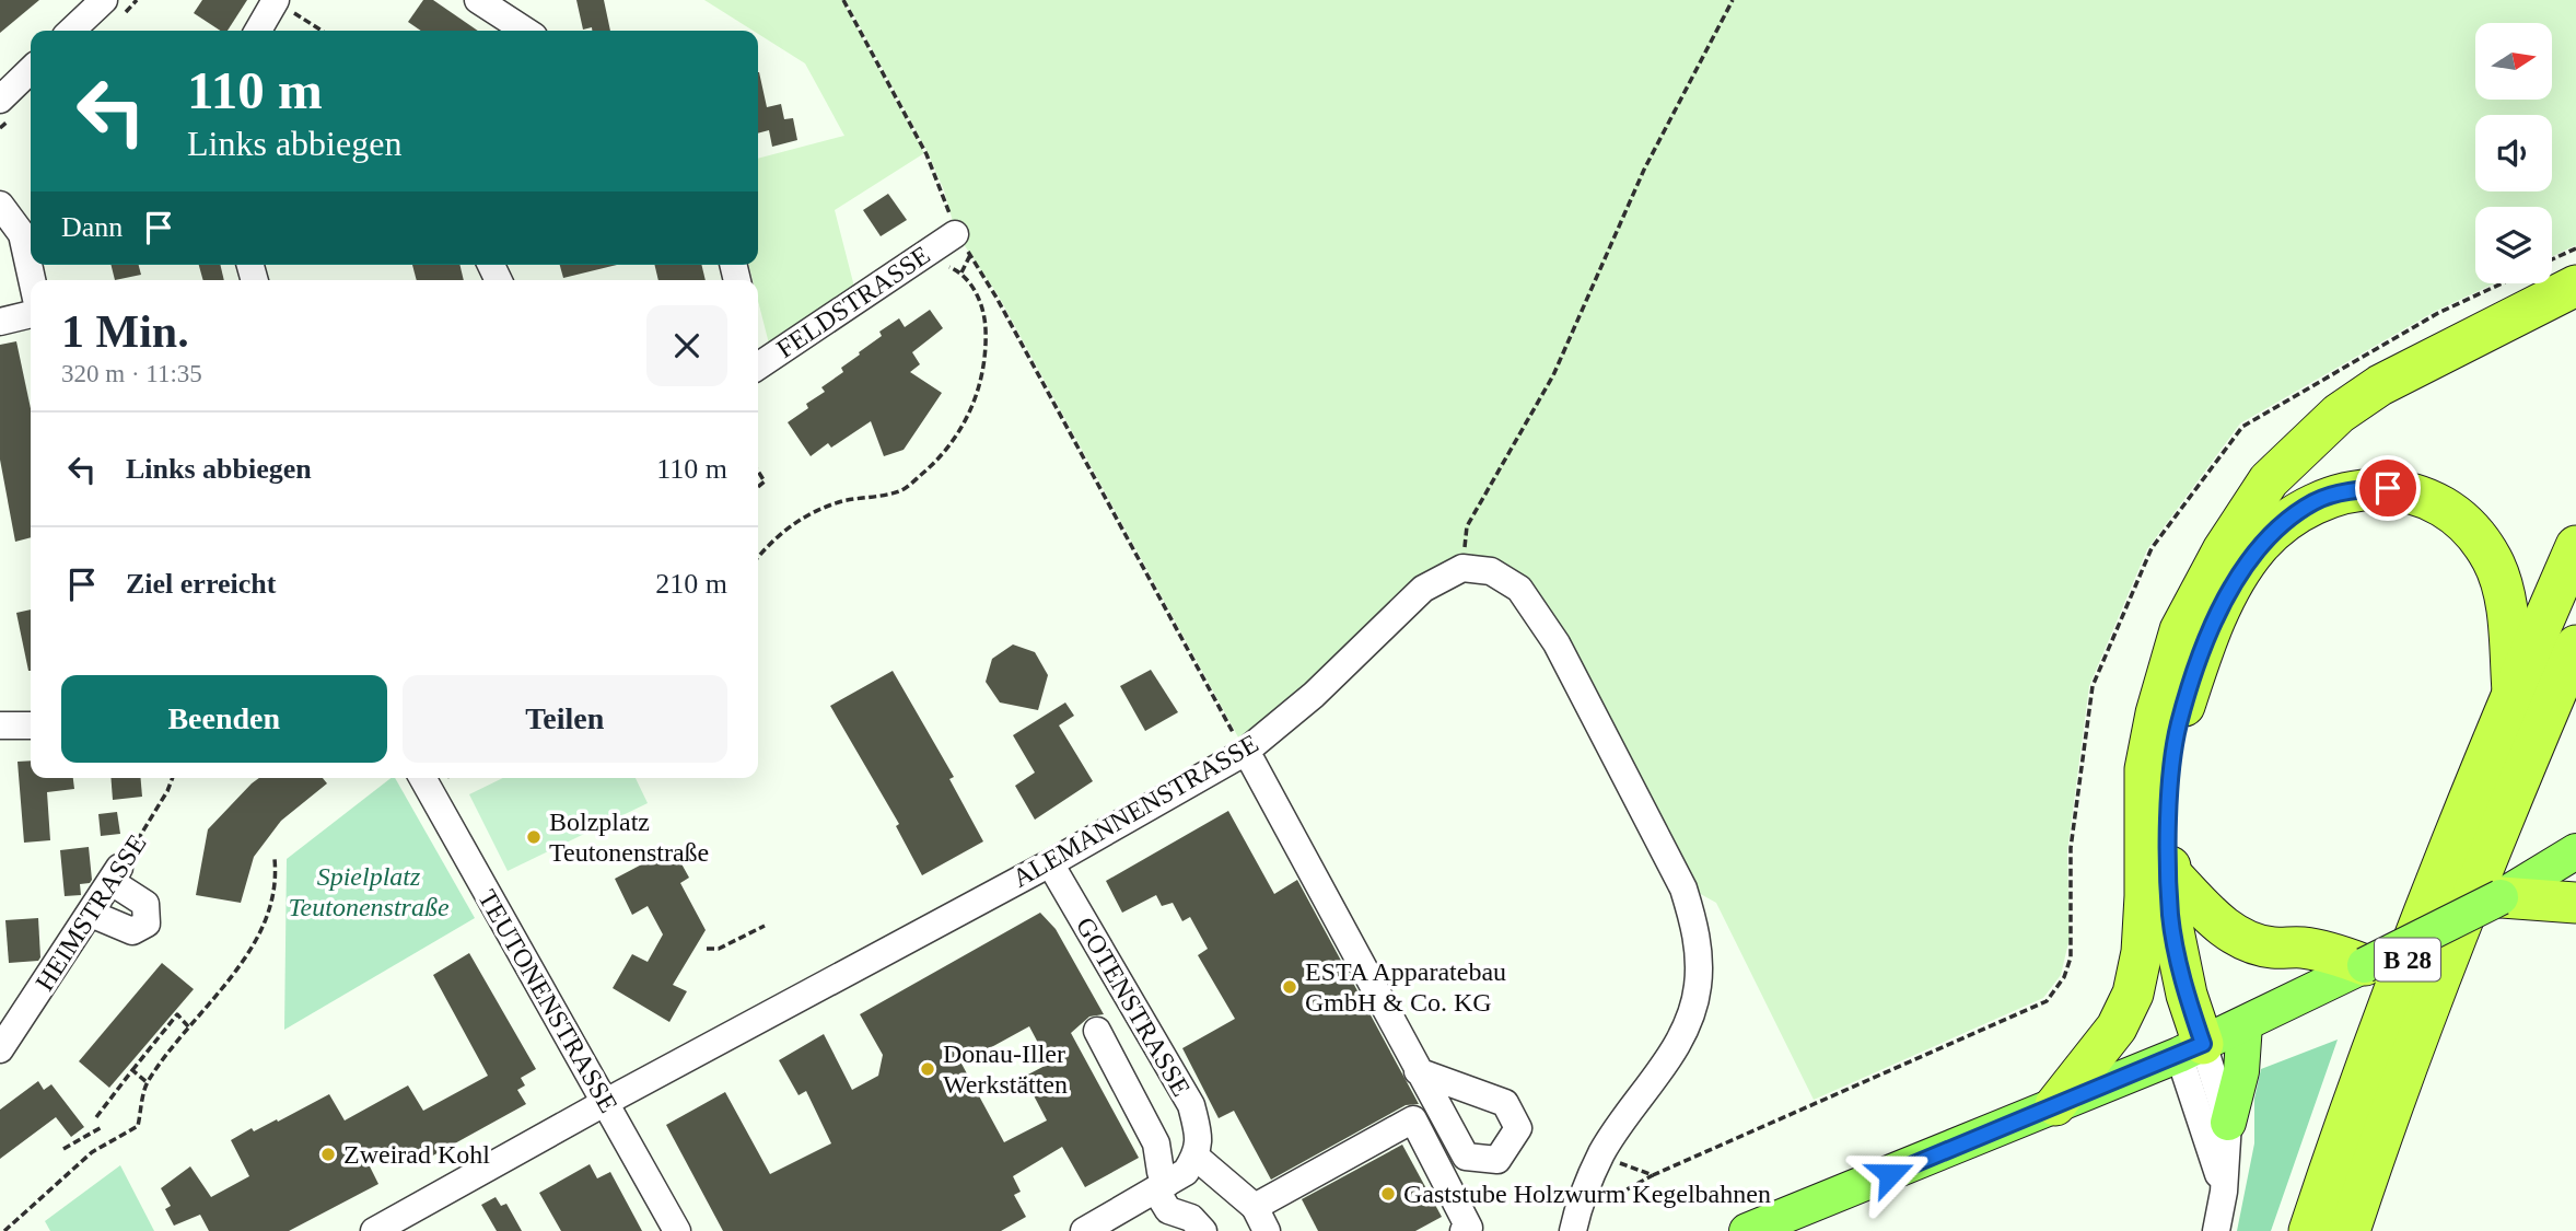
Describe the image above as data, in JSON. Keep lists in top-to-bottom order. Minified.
{"streets":{"highway":["B 28"],"street":["FELDSTRASSE","ALEMANNENSTRASSE","HEIMSTRASSE","TEUTONENSTRASSE","GOTENSTRASSE"]},"crossings":[["ALEMANNENSTRASSE","TEUTONENSTRASSE"],["ALEMANNENSTRASSE","GOTENSTRASSE"]],"parks":["Spielplatz Teutonenstraße"],"places":["Bolzplatz Teutonenstraße","ESTA Apparatebau GmbH & Co. KG","Donau-Iller Werkstätten","Zweirad Kohl","Gaststube Holzwurm Kegelbahnen"],"north":"right","page":{"turn":["110 m","Links abbiegen"],"then":"Dann","heading":["1 Min.","320 m · 11:35"],"list":[{"name":"Links abbiegen","value":"110 m"},{"name":"Ziel erreicht","value":"210 m"}],"buttons":["Beenden","Teilen"]}}
